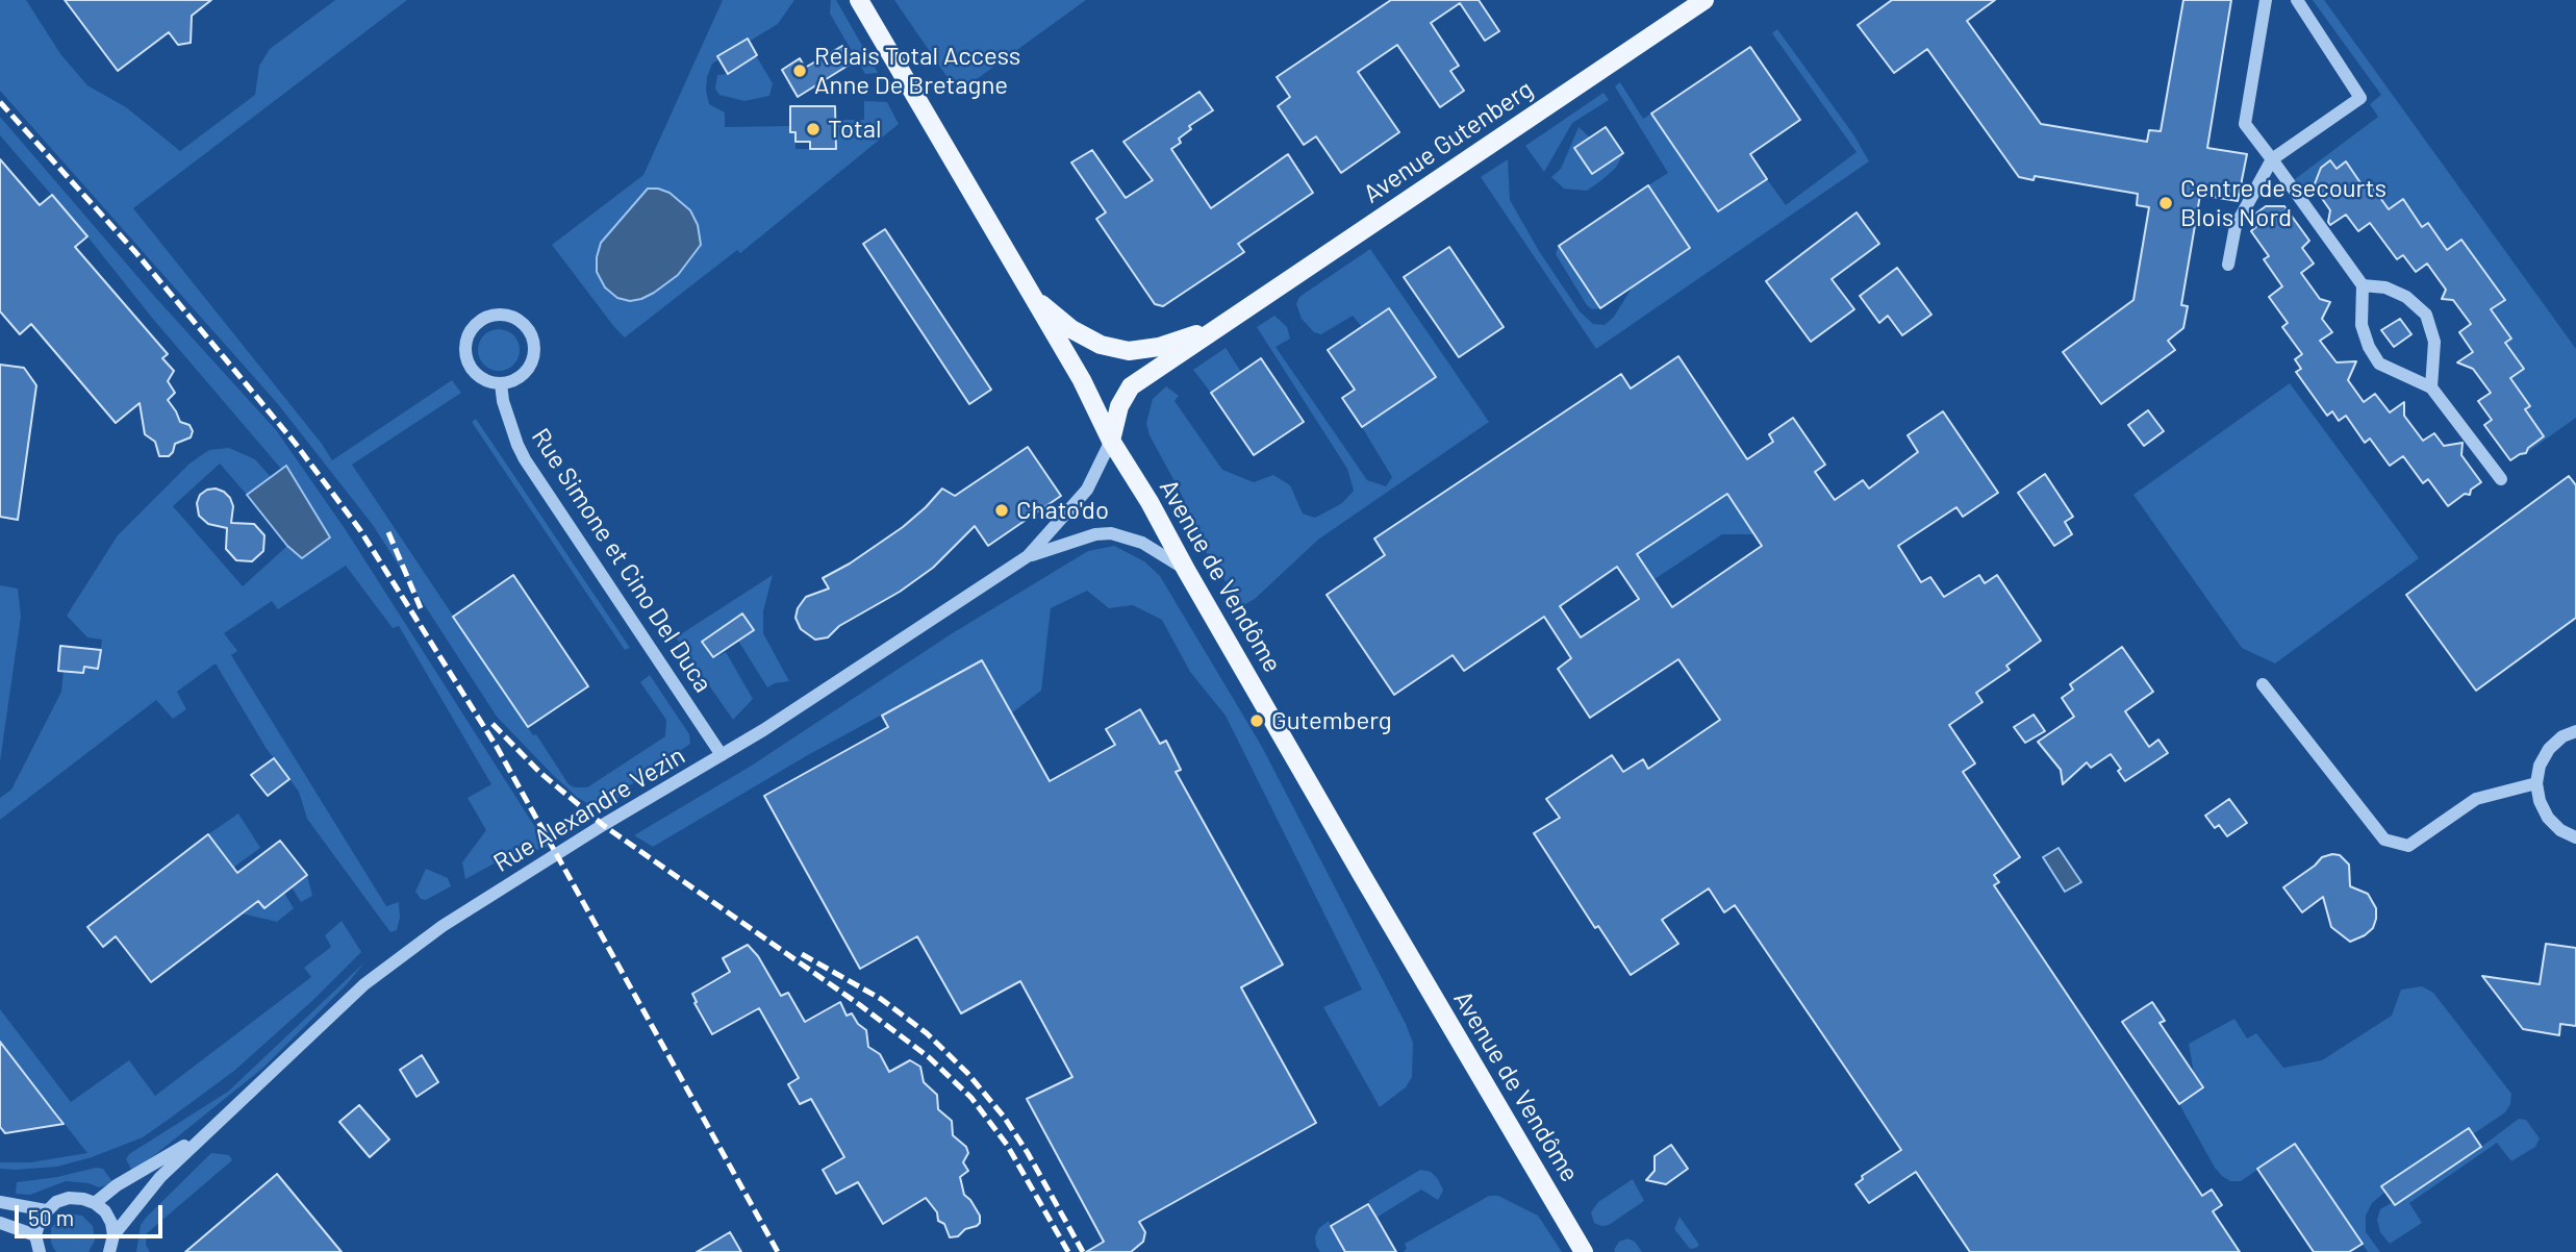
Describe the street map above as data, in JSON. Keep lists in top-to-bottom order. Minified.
{"streets":{"main road":["Avenue Gutenberg","Avenue de Vendôme"],"street":["Rue Simone et Cino Del Duca","Rue Alexandre Vezin"]},"crossings":[["Avenue Gutenberg","Avenue de Vendôme"],["Avenue Gutenberg","Rue Alexandre Vezin"],["Rue Simone et Cino Del Duca","Rue Alexandre Vezin"],["Avenue de Vendôme","Rue Alexandre Vezin"]],"places":["Relais Total Access Anne De Bretagne","Total","Centre de secourts Blois Nord","Chato'do","Gutemberg"],"scale_bar":"50 m"}
